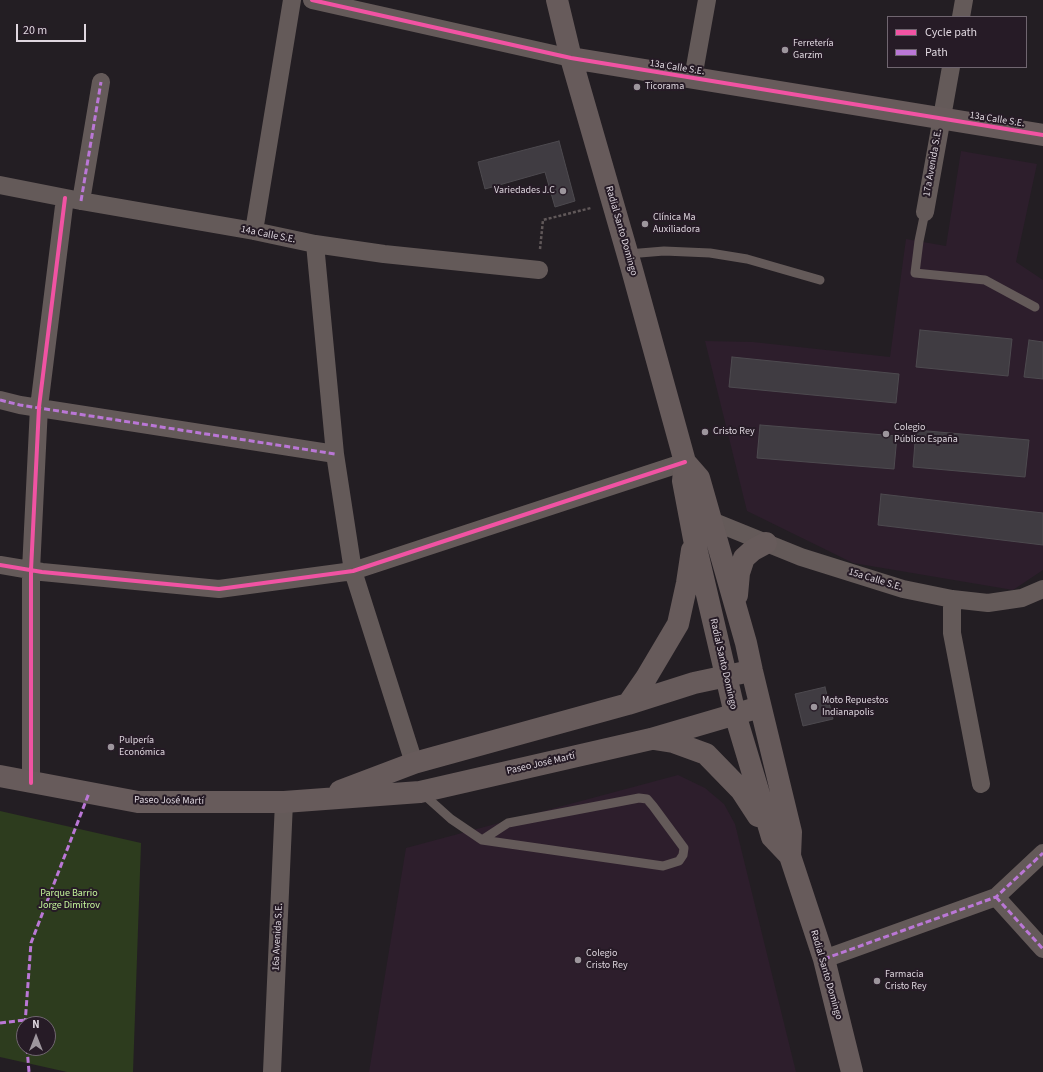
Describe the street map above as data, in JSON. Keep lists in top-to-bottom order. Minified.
{"streets":{"main road":["13a Calle S.E.","Radial Santo Domingo","Paseo José Martí"],"street":["17a Avenida S.E.","14a Calle S.E.","15a Calle S.E.","16a Avenida S.E."]},"crossings":[["13a Calle S.E.","17a Avenida S.E."],["13a Calle S.E.","Radial Santo Domingo"],["Radial Santo Domingo","15a Calle S.E."],["Radial Santo Domingo","Paseo José Martí"],["Paseo José Martí","16a Avenida S.E."]],"parks":["Parque Barrio Jorge Dimitrov"],"places":["Ferretería Garzim","Ticorama","Variedades J.C","Clínica Ma Auxiliadora","Cristo Rey","Colegio Público España","Moto Repuestos Indianapolis","Pulpería Económica","Colegio Cristo Rey","Farmacia Cristo Rey"],"legend":["Cycle path","Path"],"scale_bar":"20 m","north":"top"}
